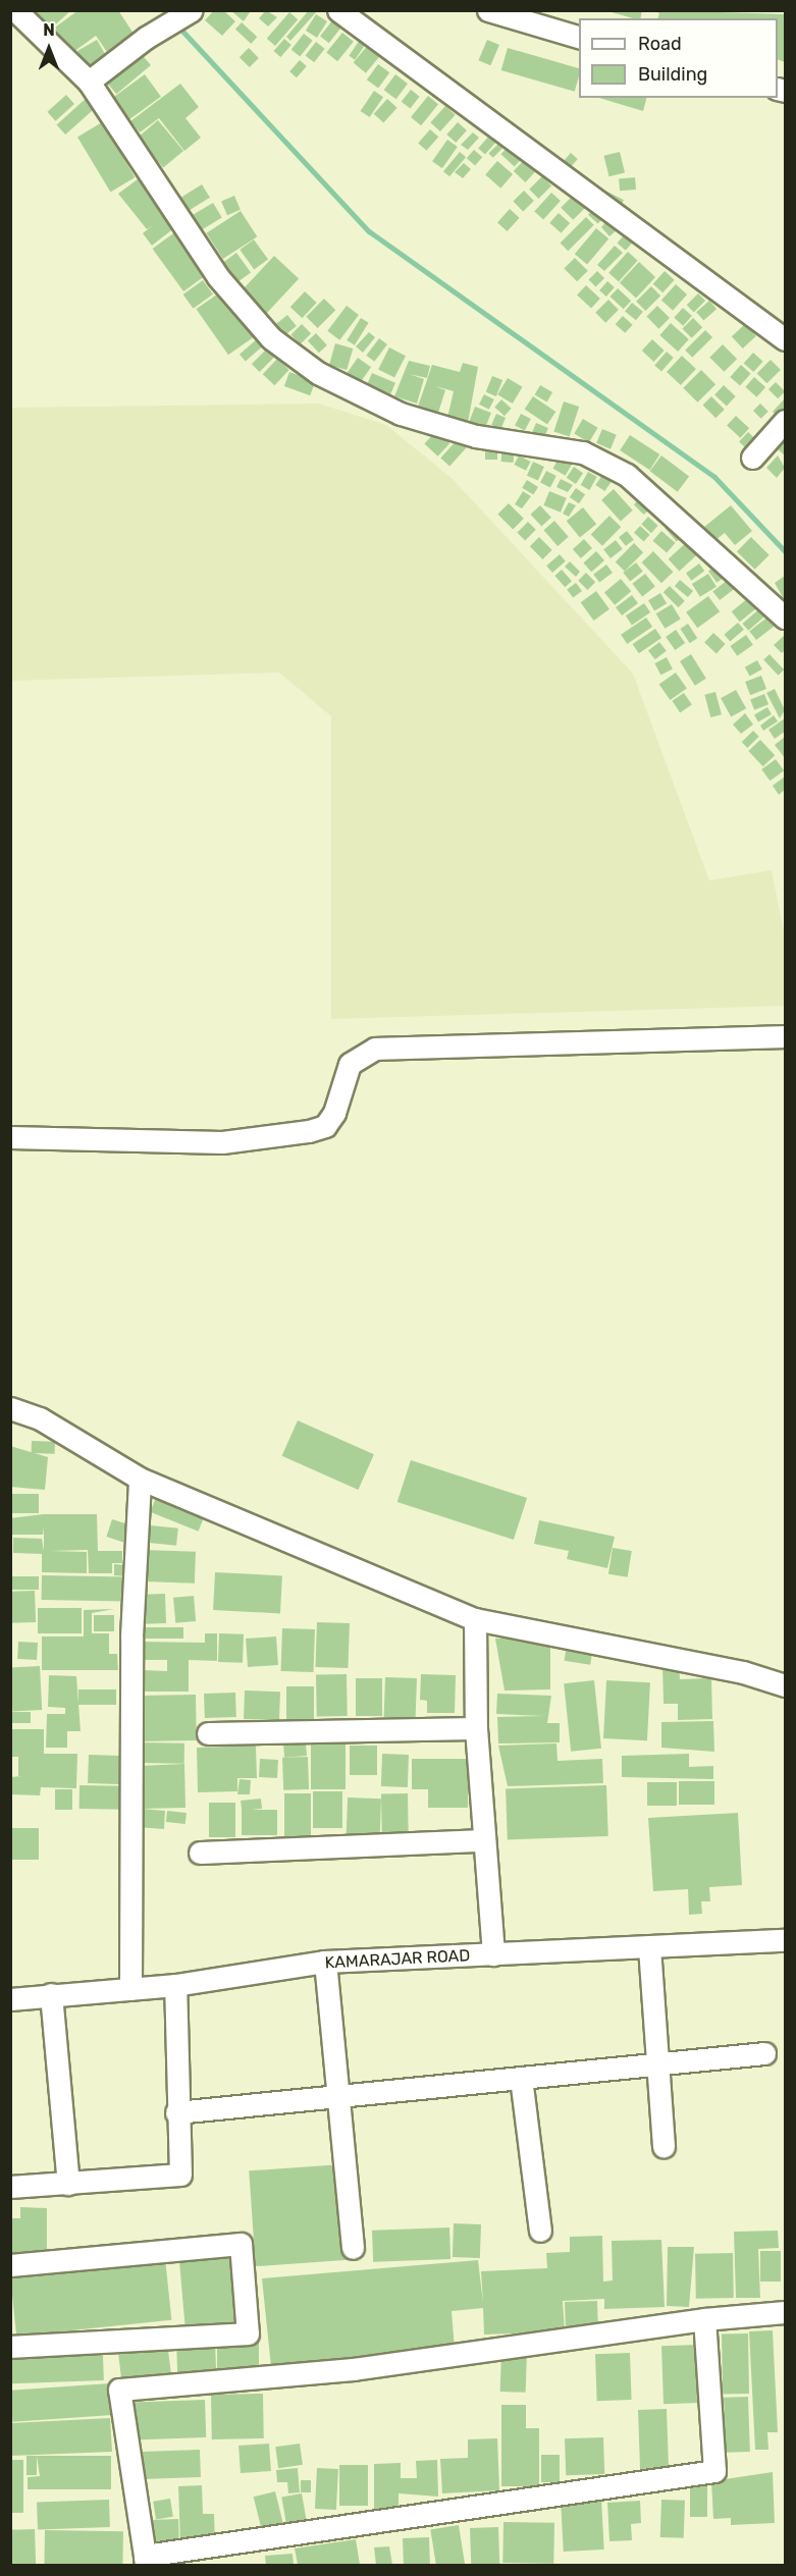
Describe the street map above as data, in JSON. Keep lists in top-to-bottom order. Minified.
{"streets":{"street":["KAMARAJAR ROAD"]},"legend":["Road","Building"],"north":"top"}
